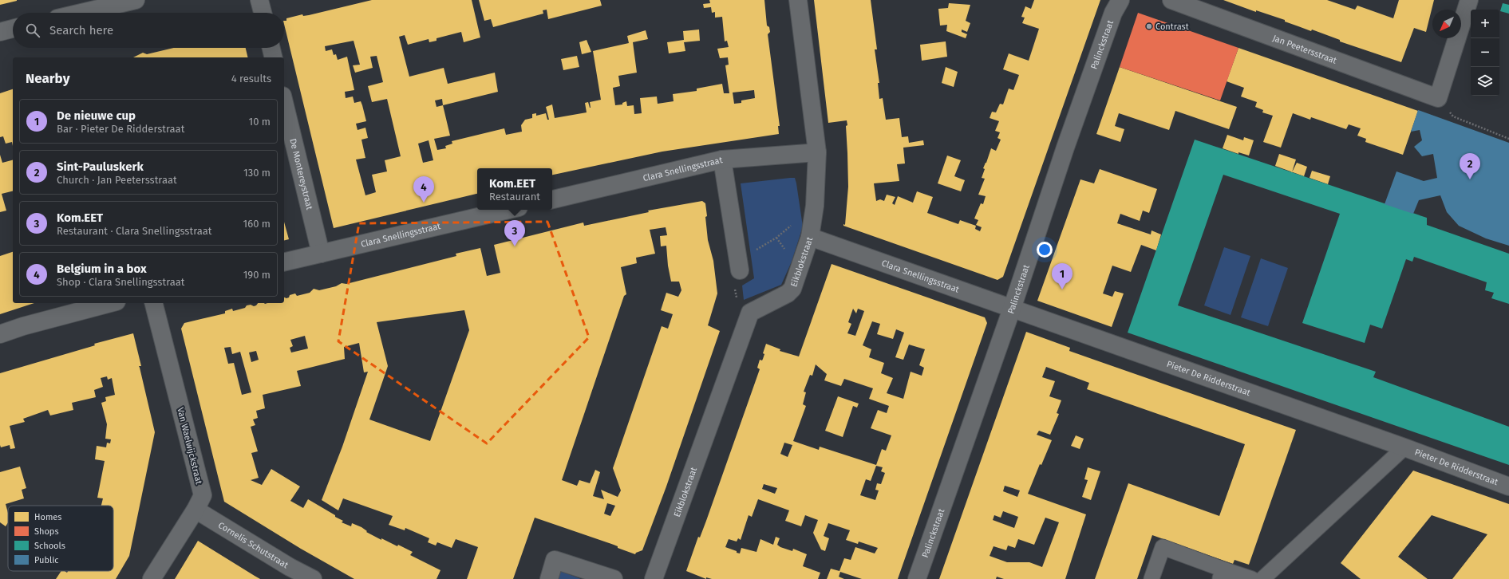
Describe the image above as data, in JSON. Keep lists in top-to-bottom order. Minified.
{"streets":{"street":["Palinckstraat","Jan Peetersstraat","Clara Snellingsstraat","De Montereystraat","Eikblokstraat","Pieter De Ridderstraat","Van Waelwijckstraat","Cornelis Schutstraat"]},"crossings":[["Palinckstraat","Clara Snellingsstraat"],["Palinckstraat","Pieter De Ridderstraat"],["Clara Snellingsstraat","De Montereystraat"],["Clara Snellingsstraat","Eikblokstraat"],["Clara Snellingsstraat","Pieter De Ridderstraat"],["Van Waelwijckstraat","Cornelis Schutstraat"]],"places":["Contrast"],"legend":["Homes","Shops","Schools","Public"],"north":"bottom left","page":{"map_buttons":["+","−"],"search":"Search here","heading":["Nearby","4 results"],"list":[{"mark":"1","name":"De nieuwe cup","note":"Bar · Pieter De Ridderstraat","value":"10 m"},{"mark":"2","name":"Sint-Pauluskerk","note":"Church · Jan Peetersstraat","value":"130 m"},{"mark":"3","name":"Kom.EET","note":"Restaurant · Clara Snellingsstraat","value":"160 m"},{"mark":"4","name":"Belgium in a box","note":"Shop · Clara Snellingsstraat","value":"190 m"}],"pins":["2","4","3","1"],"popup":["Kom.EET","Restaurant"]}}
